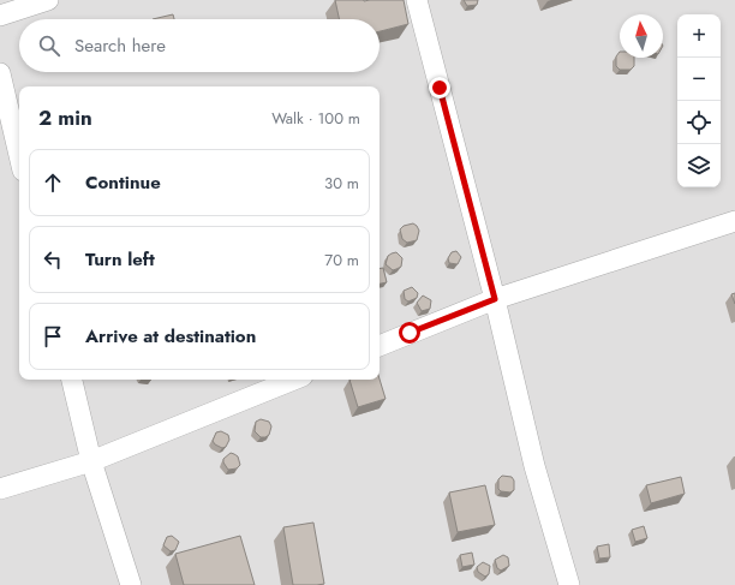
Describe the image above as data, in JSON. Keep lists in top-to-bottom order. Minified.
{"north":"top","page":{"map_buttons":["+","−"],"search":"Search here","heading":["2 min","Walk · 100 m"],"list":[["Continue","30 m"],["Turn left","70 m"],"Arrive at destination"]}}
